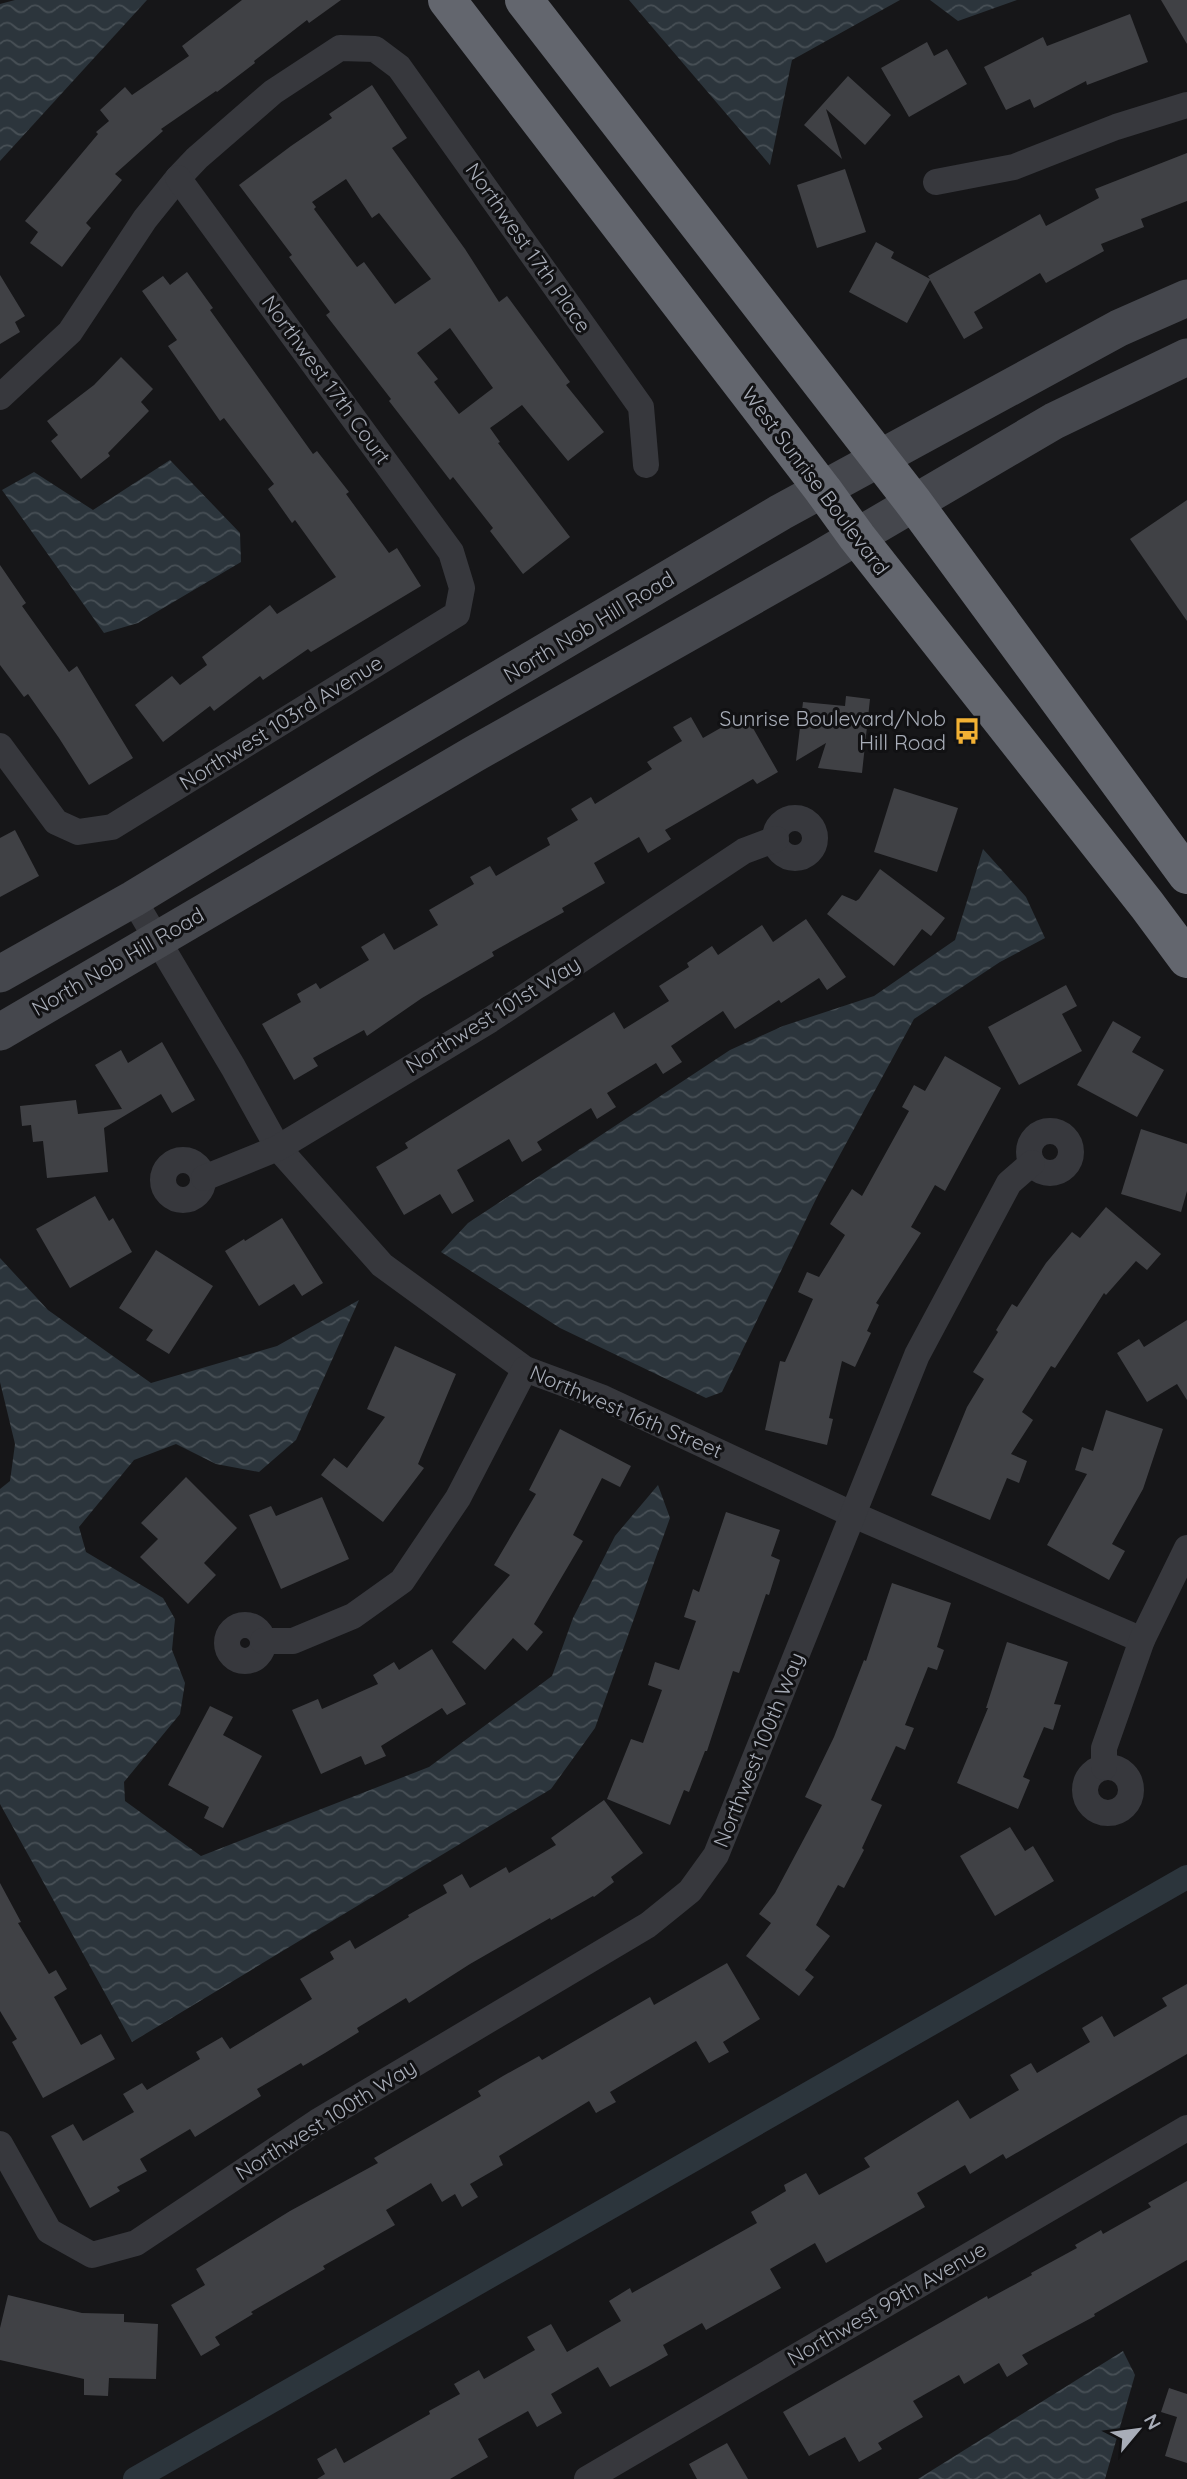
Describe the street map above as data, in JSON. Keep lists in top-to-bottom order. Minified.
{"streets":{"highway":["West Sunrise Boulevard"],"main road":["North Nob Hill Road"],"street":["Northwest 17th Place","Northwest 17th Court","Northwest 103rd Avenue","Northwest 101st Way","Northwest 16th Street","Northwest 100th Way","Northwest 99th Avenue"]},"crossings":[["Northwest 17th Place","Northwest 17th Court"],["Northwest 17th Court","Northwest 103rd Avenue"],["West Sunrise Boulevard","North Nob Hill Road"],["North Nob Hill Road","Northwest 16th Street"],["Northwest 101st Way","Northwest 16th Street"],["Northwest 16th Street","Northwest 100th Way"]],"places":{"bus stop":["Sunrise Boulevard/Nob Hill Road"]},"north":"top right"}
